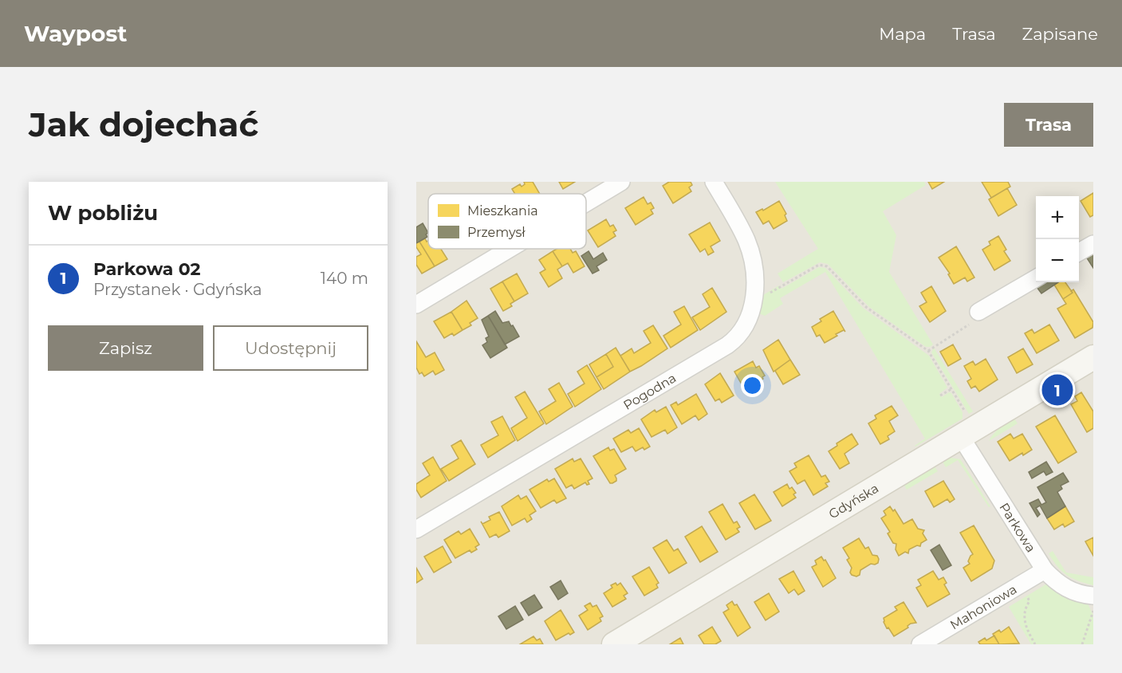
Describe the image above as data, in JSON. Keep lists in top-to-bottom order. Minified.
{"streets":{"street":["Pogodna","Gdyńska","Parkowa","Mahoniowa"]},"crossings":[["Gdyńska","Parkowa"],["Parkowa","Mahoniowa"]],"legend":["Mieszkania","Przemysł"],"page":{"header":"Waypost","nav":["Mapa","Trasa","Zapisane"],"buttons":["Trasa",["Zapisz","Udostępnij"]],"title":"Jak dojechać","heading":"W pobliżu","map_buttons":["+","−"],"list":[{"mark":"1","name":"Parkowa 02","note":"Przystanek · Gdyńska","value":"140 m"}],"pins":"1"}}
